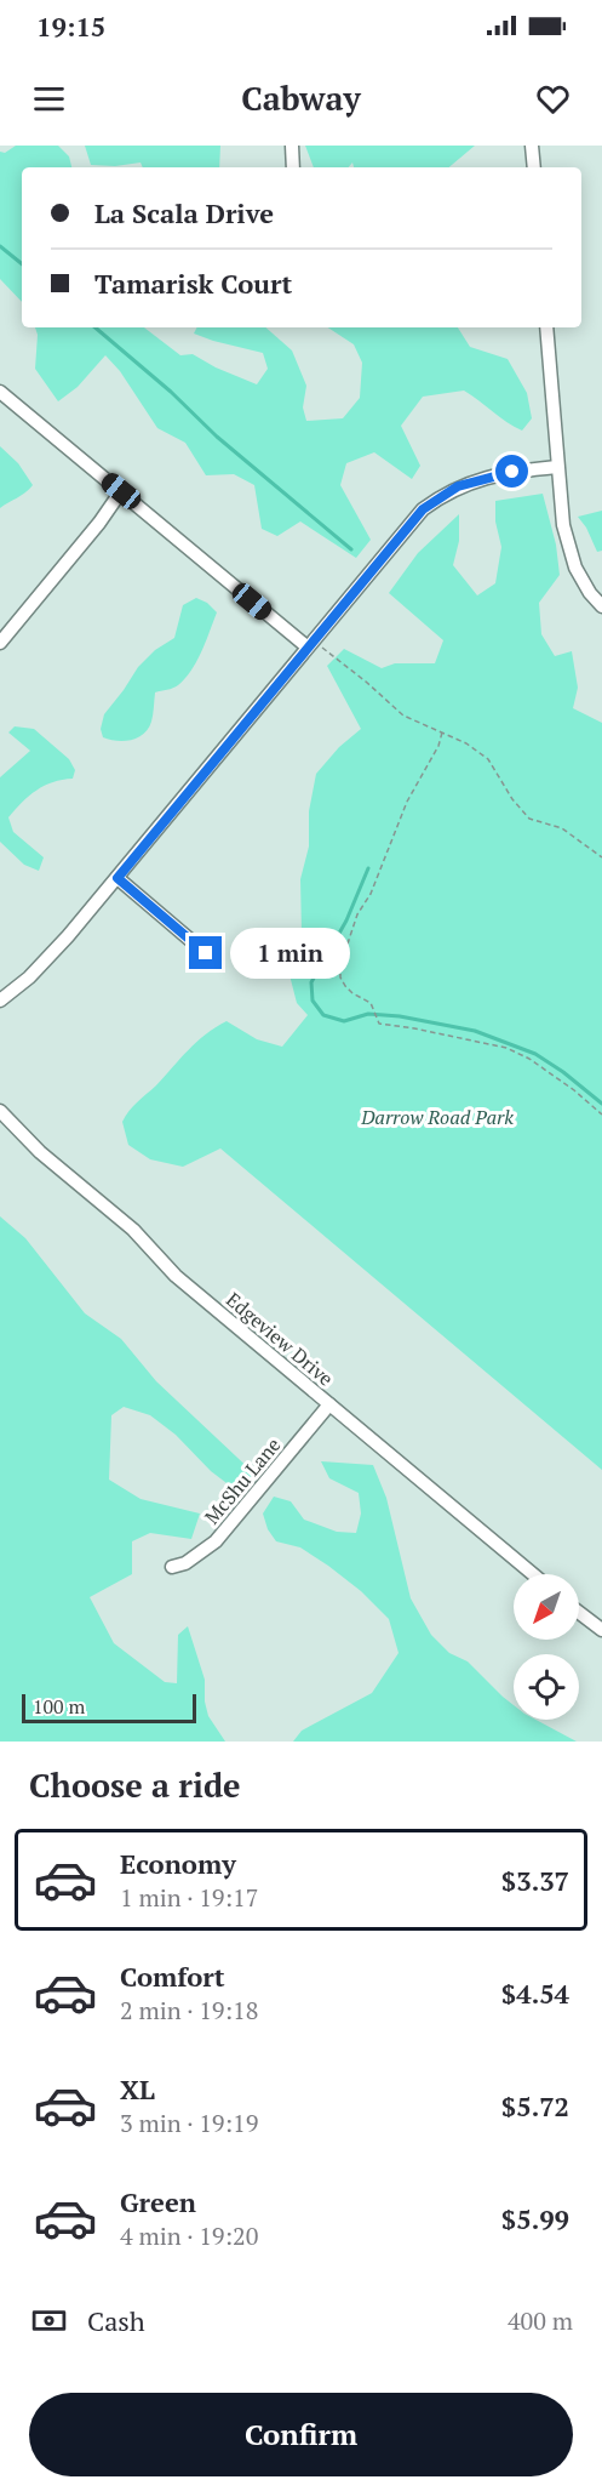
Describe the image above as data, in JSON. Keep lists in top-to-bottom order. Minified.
{"streets":{"street":["Edgeview Drive","McShu Lane"]},"crossings":[["Edgeview Drive","McShu Lane"]],"parks":["Darrow Road Park"],"scale_bar":"100 m","north":"bottom left","page":{"status":"19:15","header":"Cabway","banner":["La Scala Drive","Tamarisk Court"],"bubble":"1 min","scale":"100 m","heading":"Choose a ride","list":[{"name":"Economy","note":"1 min · 19:17","value":"$3.37"},{"name":"Comfort","note":"2 min · 19:18","value":"$4.54"},{"name":"XL","note":"3 min · 19:19","value":"$5.72"},{"name":"Green","note":"4 min · 19:20","value":"$5.99"}],"pay":["Cash","400 m"],"buttons":"Confirm"}}
